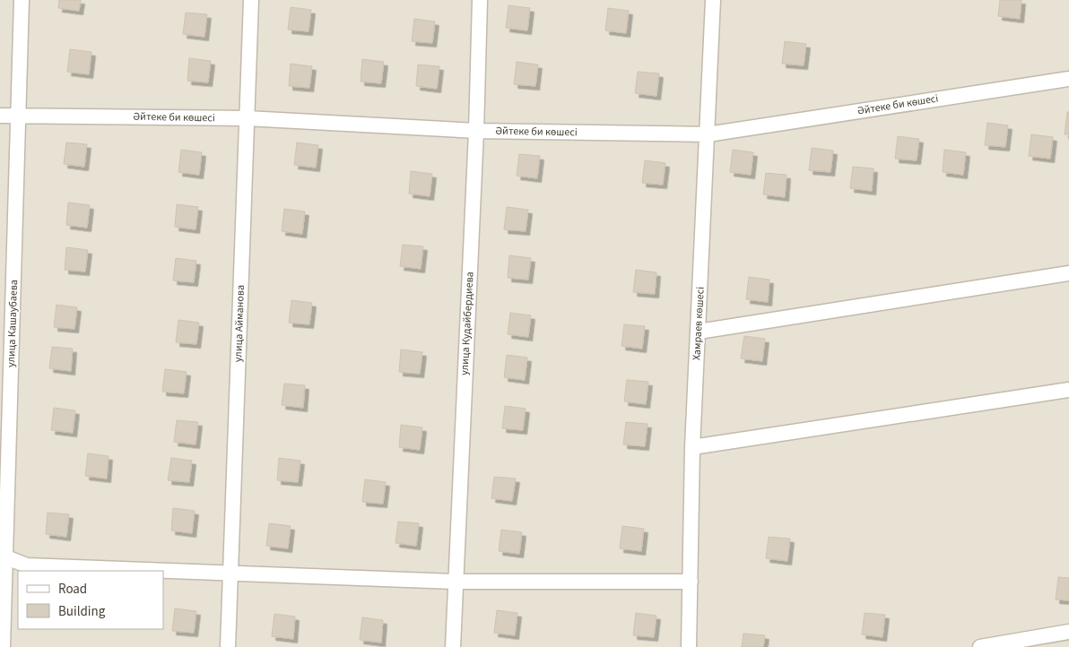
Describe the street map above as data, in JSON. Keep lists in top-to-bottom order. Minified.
{"streets":{"street":["Әйтеке би көшесі","улица Кашаубаева","улица Айманова","улица Кудайбердиева","Хамраев көшесі"]},"crossings":[["Әйтеке би көшесі","улица Кашаубаева"],["Әйтеке би көшесі","улица Айманова"],["Әйтеке би көшесі","улица Кудайбердиева"],["Әйтеке би көшесі","Хамраев көшесі"]],"legend":["Road","Building"]}
